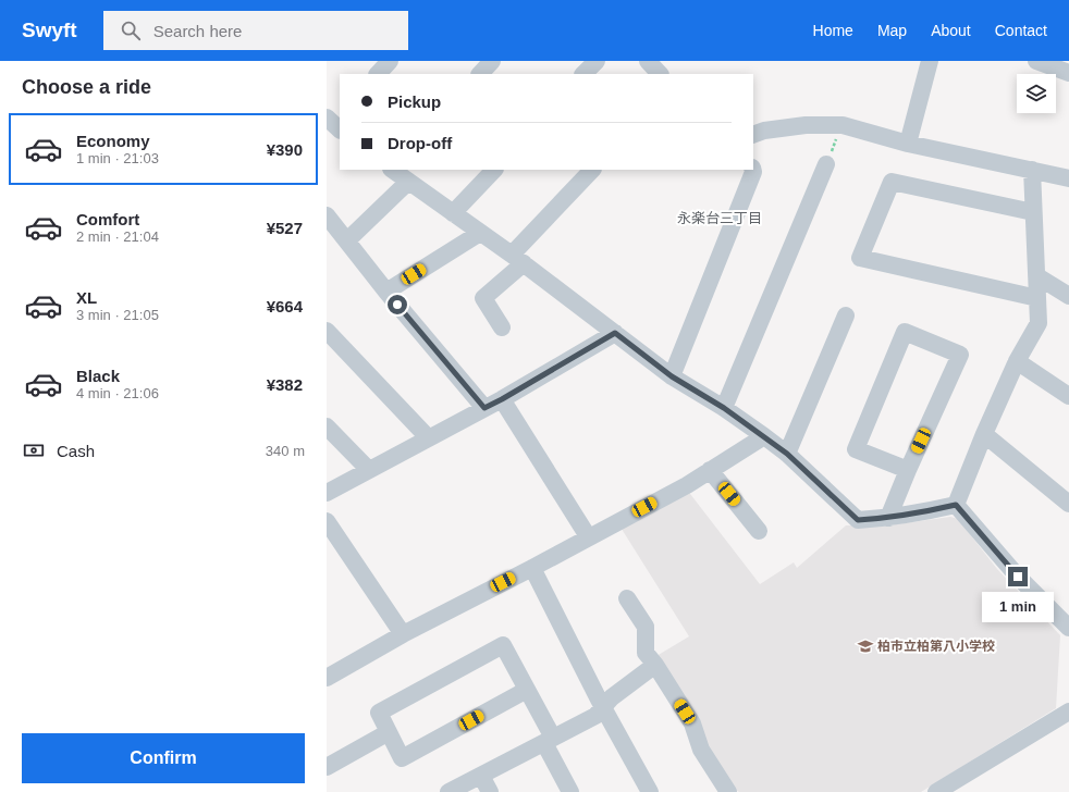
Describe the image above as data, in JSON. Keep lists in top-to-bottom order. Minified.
{"districts":["永楽台三丁目"],"places":{"school or university":["柏市立柏第八小学校"]},"page":{"header":"Swyft","search":"Search here","nav":["Home","Map","About","Contact"],"heading":"Choose a ride","banner":["Pickup","Drop-off"],"list":[{"name":"Economy","note":"1 min · 21:03","value":"¥390"},{"name":"Comfort","note":"2 min · 21:04","value":"¥527"},{"name":"XL","note":"3 min · 21:05","value":"¥664"},{"name":"Black","note":"4 min · 21:06","value":"¥382"}],"pay":["Cash","340 m"],"bubble":"1 min","buttons":"Confirm"}}
